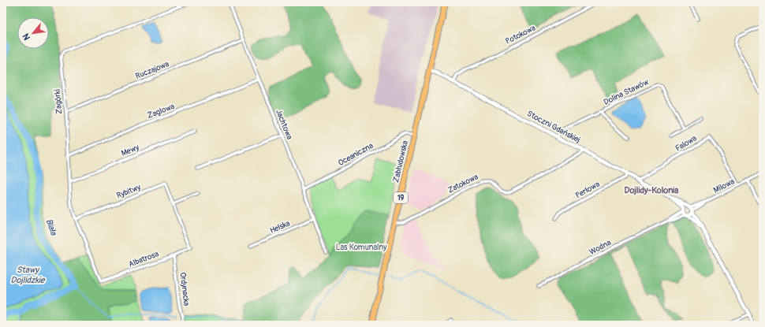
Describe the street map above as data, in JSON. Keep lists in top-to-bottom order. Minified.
{"streets":{"highway":["Zabłudowska","19"],"street":["Potokowa","Ruczajowa","Dolina Stawów","Zagórki","Żaglowa","Jachtowa","Stoczni Gdańskiej","Falowa","Mewy","Oceaniczna","Zatokowa","Milowa","Perłowa","Rybitwy","Helska","Wodna","Albatrosa","Ordynacka"]},"crossings":[["Potokowa","Stoczni Gdańskiej"],["Ruczajowa","Zagórki"],["Ruczajowa","Jachtowa"],["Dolina Stawów","Stoczni Gdańskiej"],["Zagórki","Żaglowa"],["Zagórki","Mewy"],["Zagórki","Rybitwy"],["Zagórki","Albatrosa"],["Żaglowa","Jachtowa"],["Jachtowa","Oceaniczna"],["Jachtowa","Helska"],["Stoczni Gdańskiej","Falowa"],["Stoczni Gdańskiej","Zabłudowska"],["Stoczni Gdańskiej","Zatokowa"],["Stoczni Gdańskiej","Milowa"],["Stoczni Gdańskiej","Perłowa"],["Stoczni Gdańskiej","Wodna"],["Falowa","Milowa"],["Oceaniczna","Zabłudowska"],["Zabłudowska","Zatokowa"],["Milowa","Wodna"],["Rybitwy","Albatrosa"],["Albatrosa","Ordynacka"]],"districts":["Dojlidy-Kolonia"],"water":["Biała","Stawy Dojlidzkie"],"parks":["Las Komunalny"],"north":"bottom left"}
